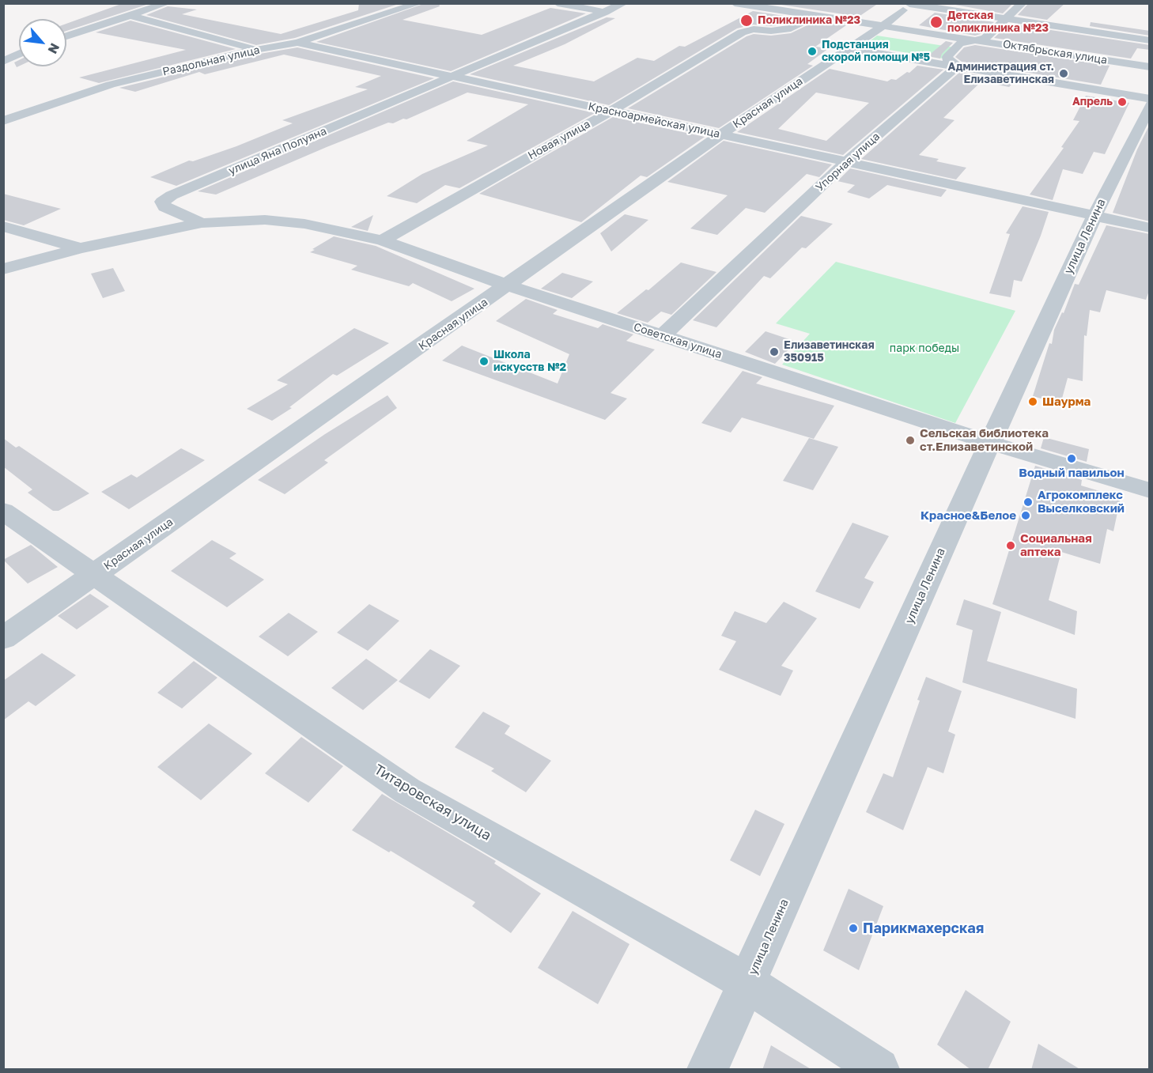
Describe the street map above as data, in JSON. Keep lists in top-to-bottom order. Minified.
{"streets":{"street":["Октябрьская улица","Раздольная улица","Красная улица","Красноармейская улица","Новая улица","улица Яна Полуяна","Упорная улица","улица Ленина","Советская улица","Титаровская улица"]},"crossings":[["Октябрьская улица","Красная улица"],["Октябрьская улица","Новая улица"],["Раздольная улица","Красноармейская улица"],["Красная улица","Красноармейская улица"],["Красная улица","Советская улица"],["Красная улица","Титаровская улица"],["Красноармейская улица","Новая улица"],["Красноармейская улица","улица Яна Полуяна"],["Красноармейская улица","Упорная улица"],["Красноармейская улица","улица Ленина"],["Новая улица","Советская улица"],["улица Яна Полуяна","Советская улица"],["Упорная улица","Советская улица"],["улица Ленина","Советская улица"],["улица Ленина","Титаровская улица"]],"parks":["парк победы"],"places":["Поликлиника №23","Детская поликлиника №23","Подстанция скорой помощи №5","Администрация ст. Елизаветинская","Апрель","Елизаветинская 350915","Школа искусств №2","Шаурма","Сельская библиотека ст.Елизаветинской","Водный павильон","Агрокомплекс Выселковский","Красное&Белое","Социальная аптека","Парикмахерская"],"north":"bottom right"}
